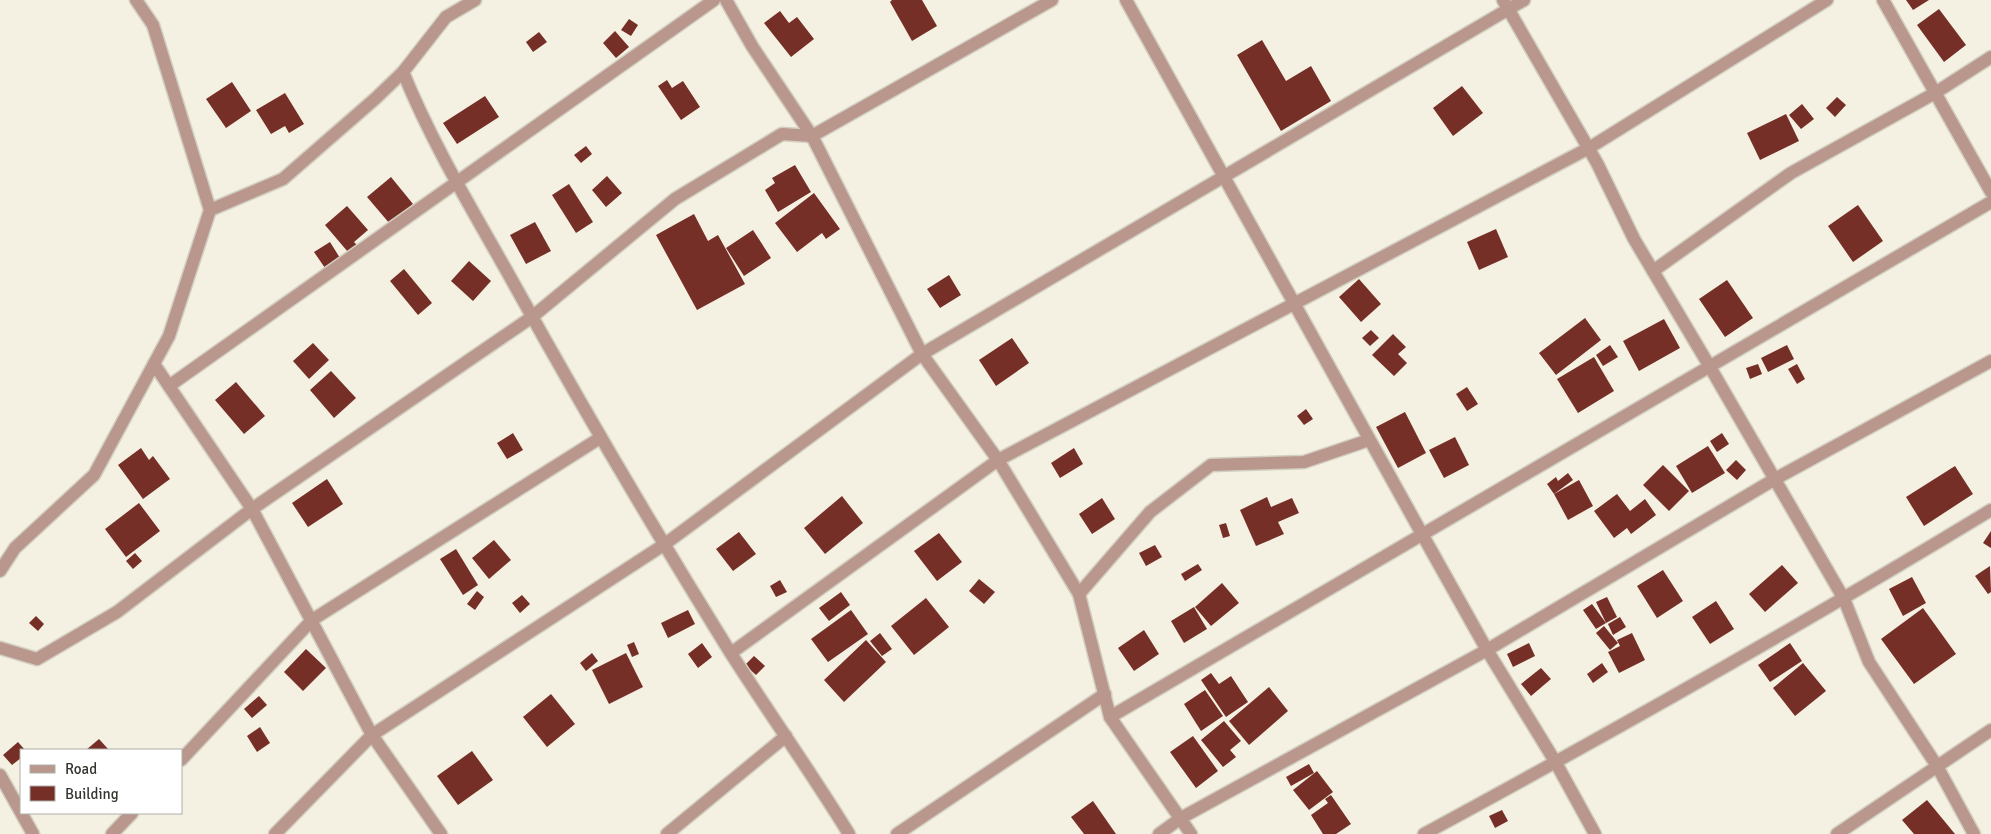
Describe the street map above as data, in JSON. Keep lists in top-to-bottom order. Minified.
{"legend":["Road","Building"]}
